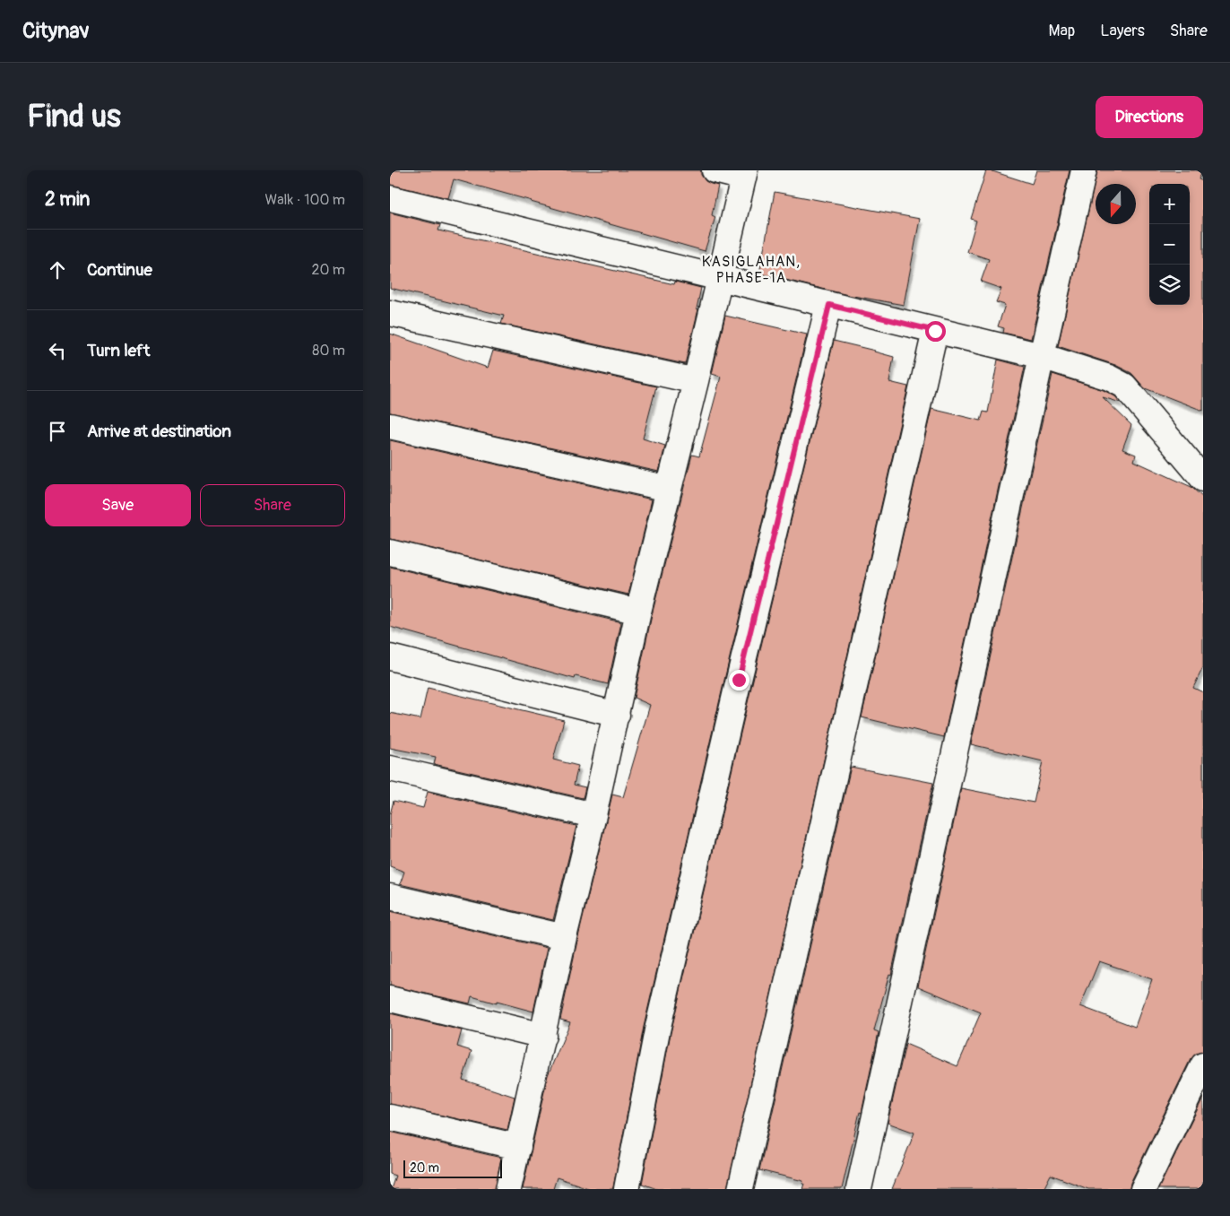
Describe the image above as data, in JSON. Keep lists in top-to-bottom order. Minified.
{"districts":["KASIGLAHAN, PHASE-1A"],"scale_bar":"20 m","north":"bottom","page":{"header":"Citynav","nav":["Map","Layers","Share"],"buttons":["Directions",["Save","Share"]],"title":"Find us","heading":["2 min","Walk · 100 m"],"map_buttons":["+","−"],"list":[["Continue","20 m"],["Turn left","80 m"],"Arrive at destination"],"scale":"20 m"}}
